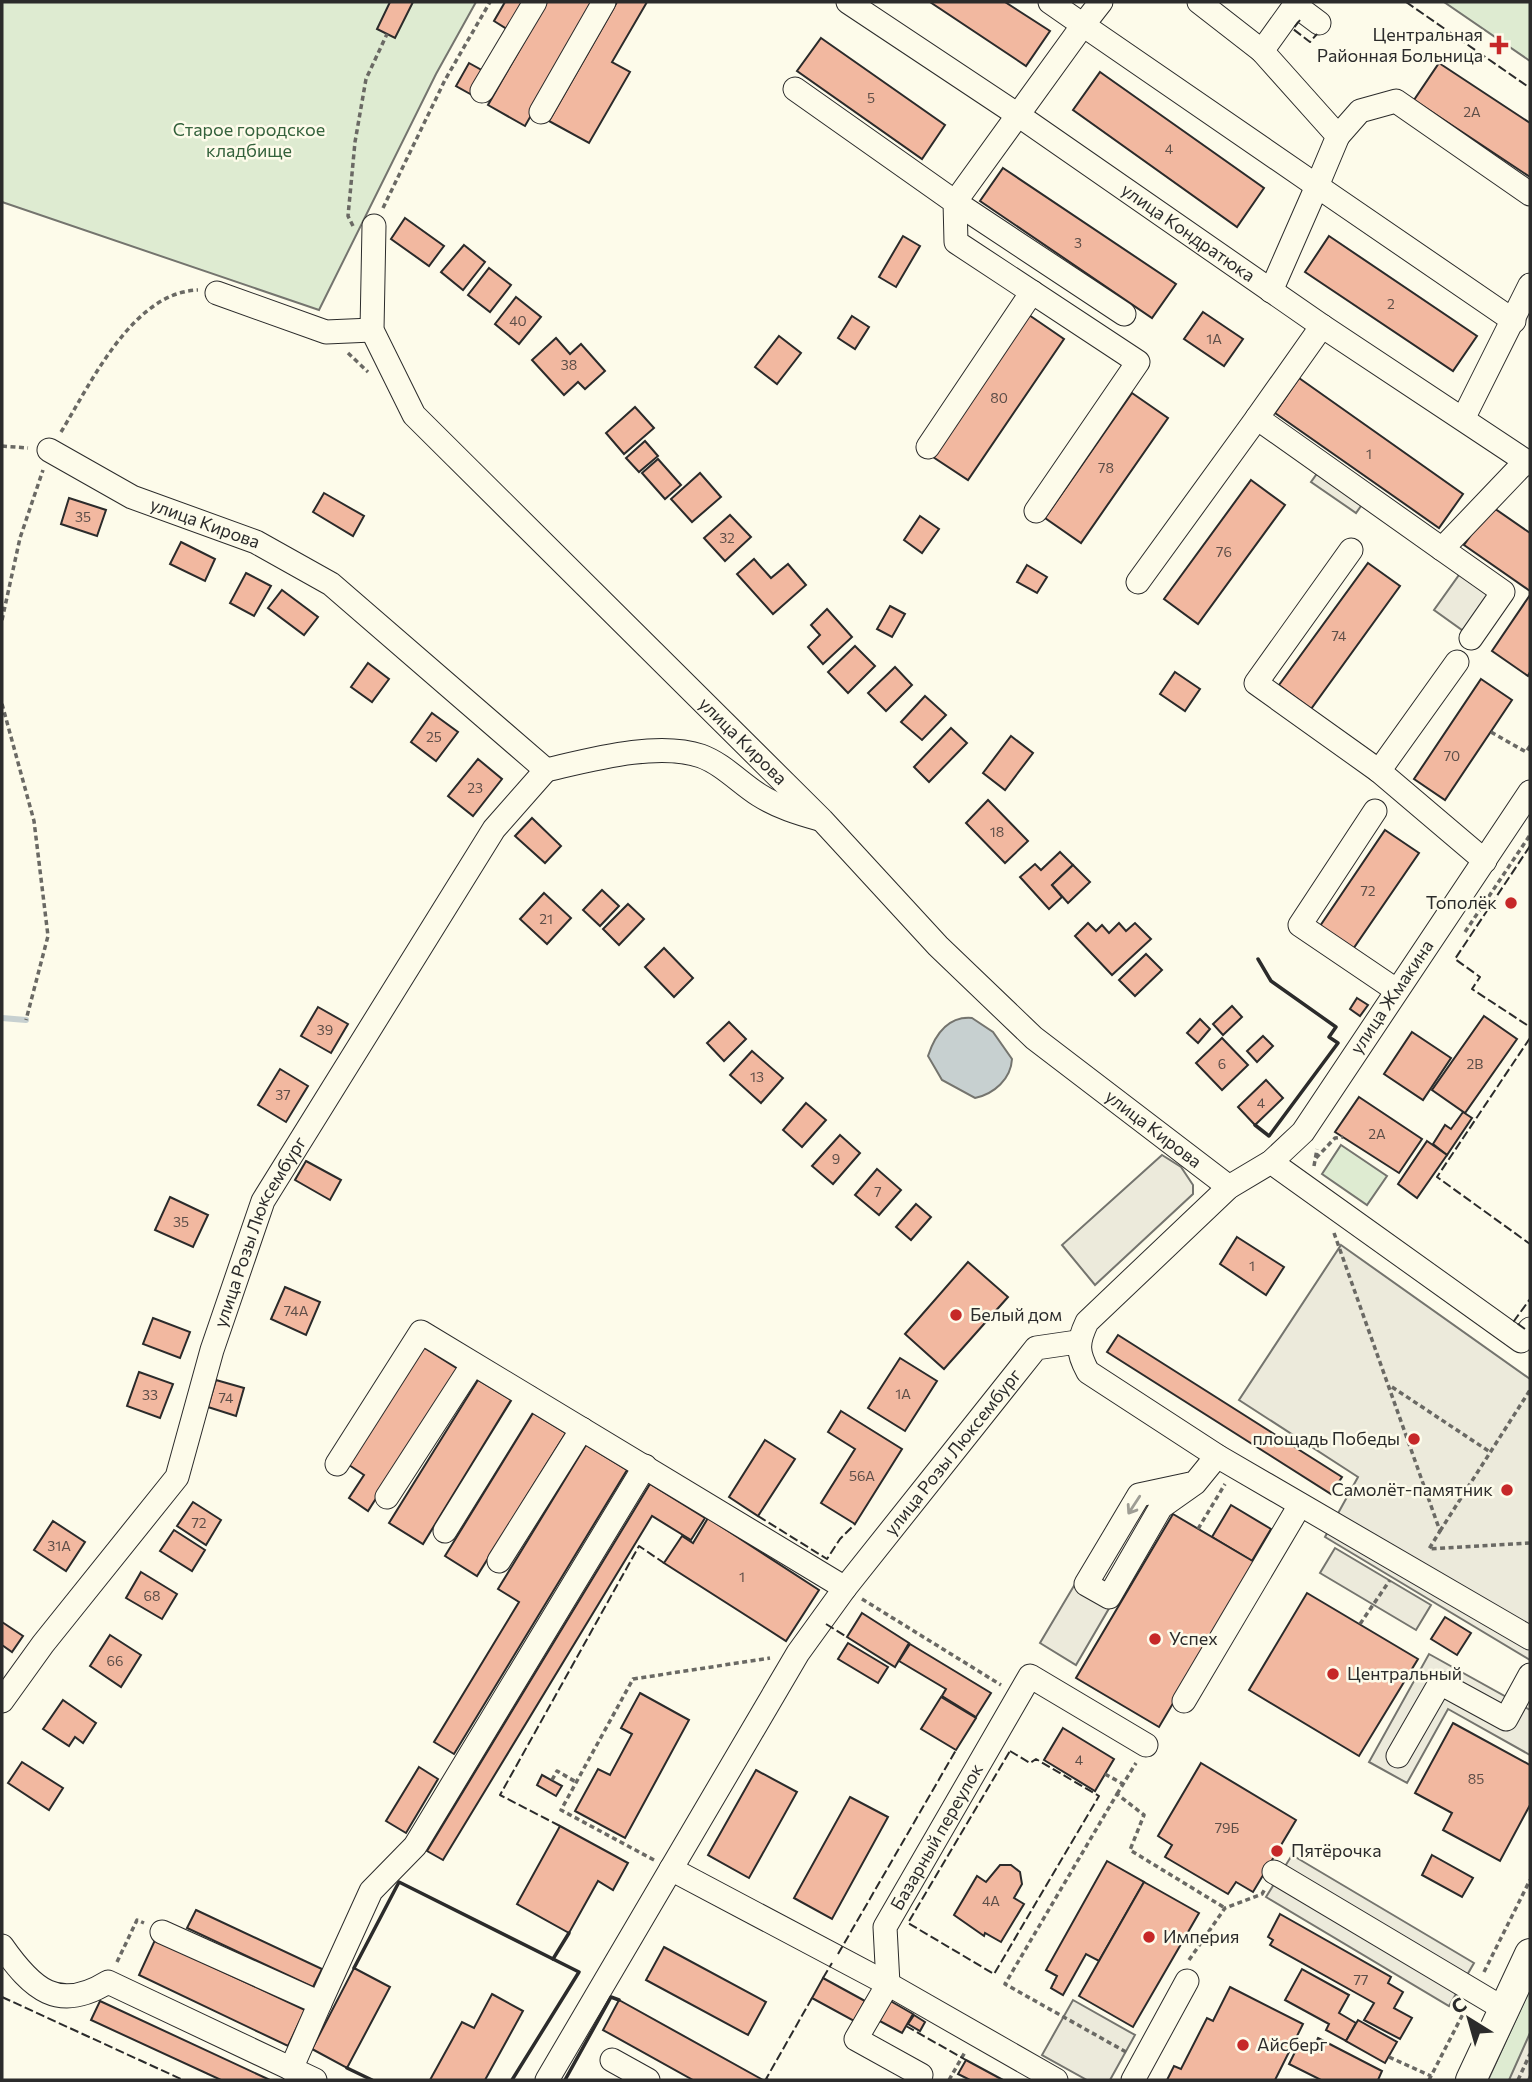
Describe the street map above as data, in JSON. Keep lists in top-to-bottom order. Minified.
{"streets":{"street":["улица Кондратюка","улица Кирова","улица Жмакина","улица Розы Люксембург","Базарный переулок"]},"crossings":[["улица Кирова","улица Розы Люксембург"]],"parks":["Старое городское кладбище"],"places":{"health":["Центральная Районная Больница"],"other":["Тополёк","Белый дом","площадь Победы","Самолёт-памятник","Успех","Центральный","Пятёрочка","Империя","Айсберг"]},"house_numbers":["5","2А","4","3","2","40","1А","38","80","1","78","35","32","76","74","25","70","23","18","72","21","39","6","2В","13","37","4","2А","9","7","35","1","74А","1А","33","74","56А","72","31А","1","68","66","4","85","79Б","4А","77"],"north":"top left"}
